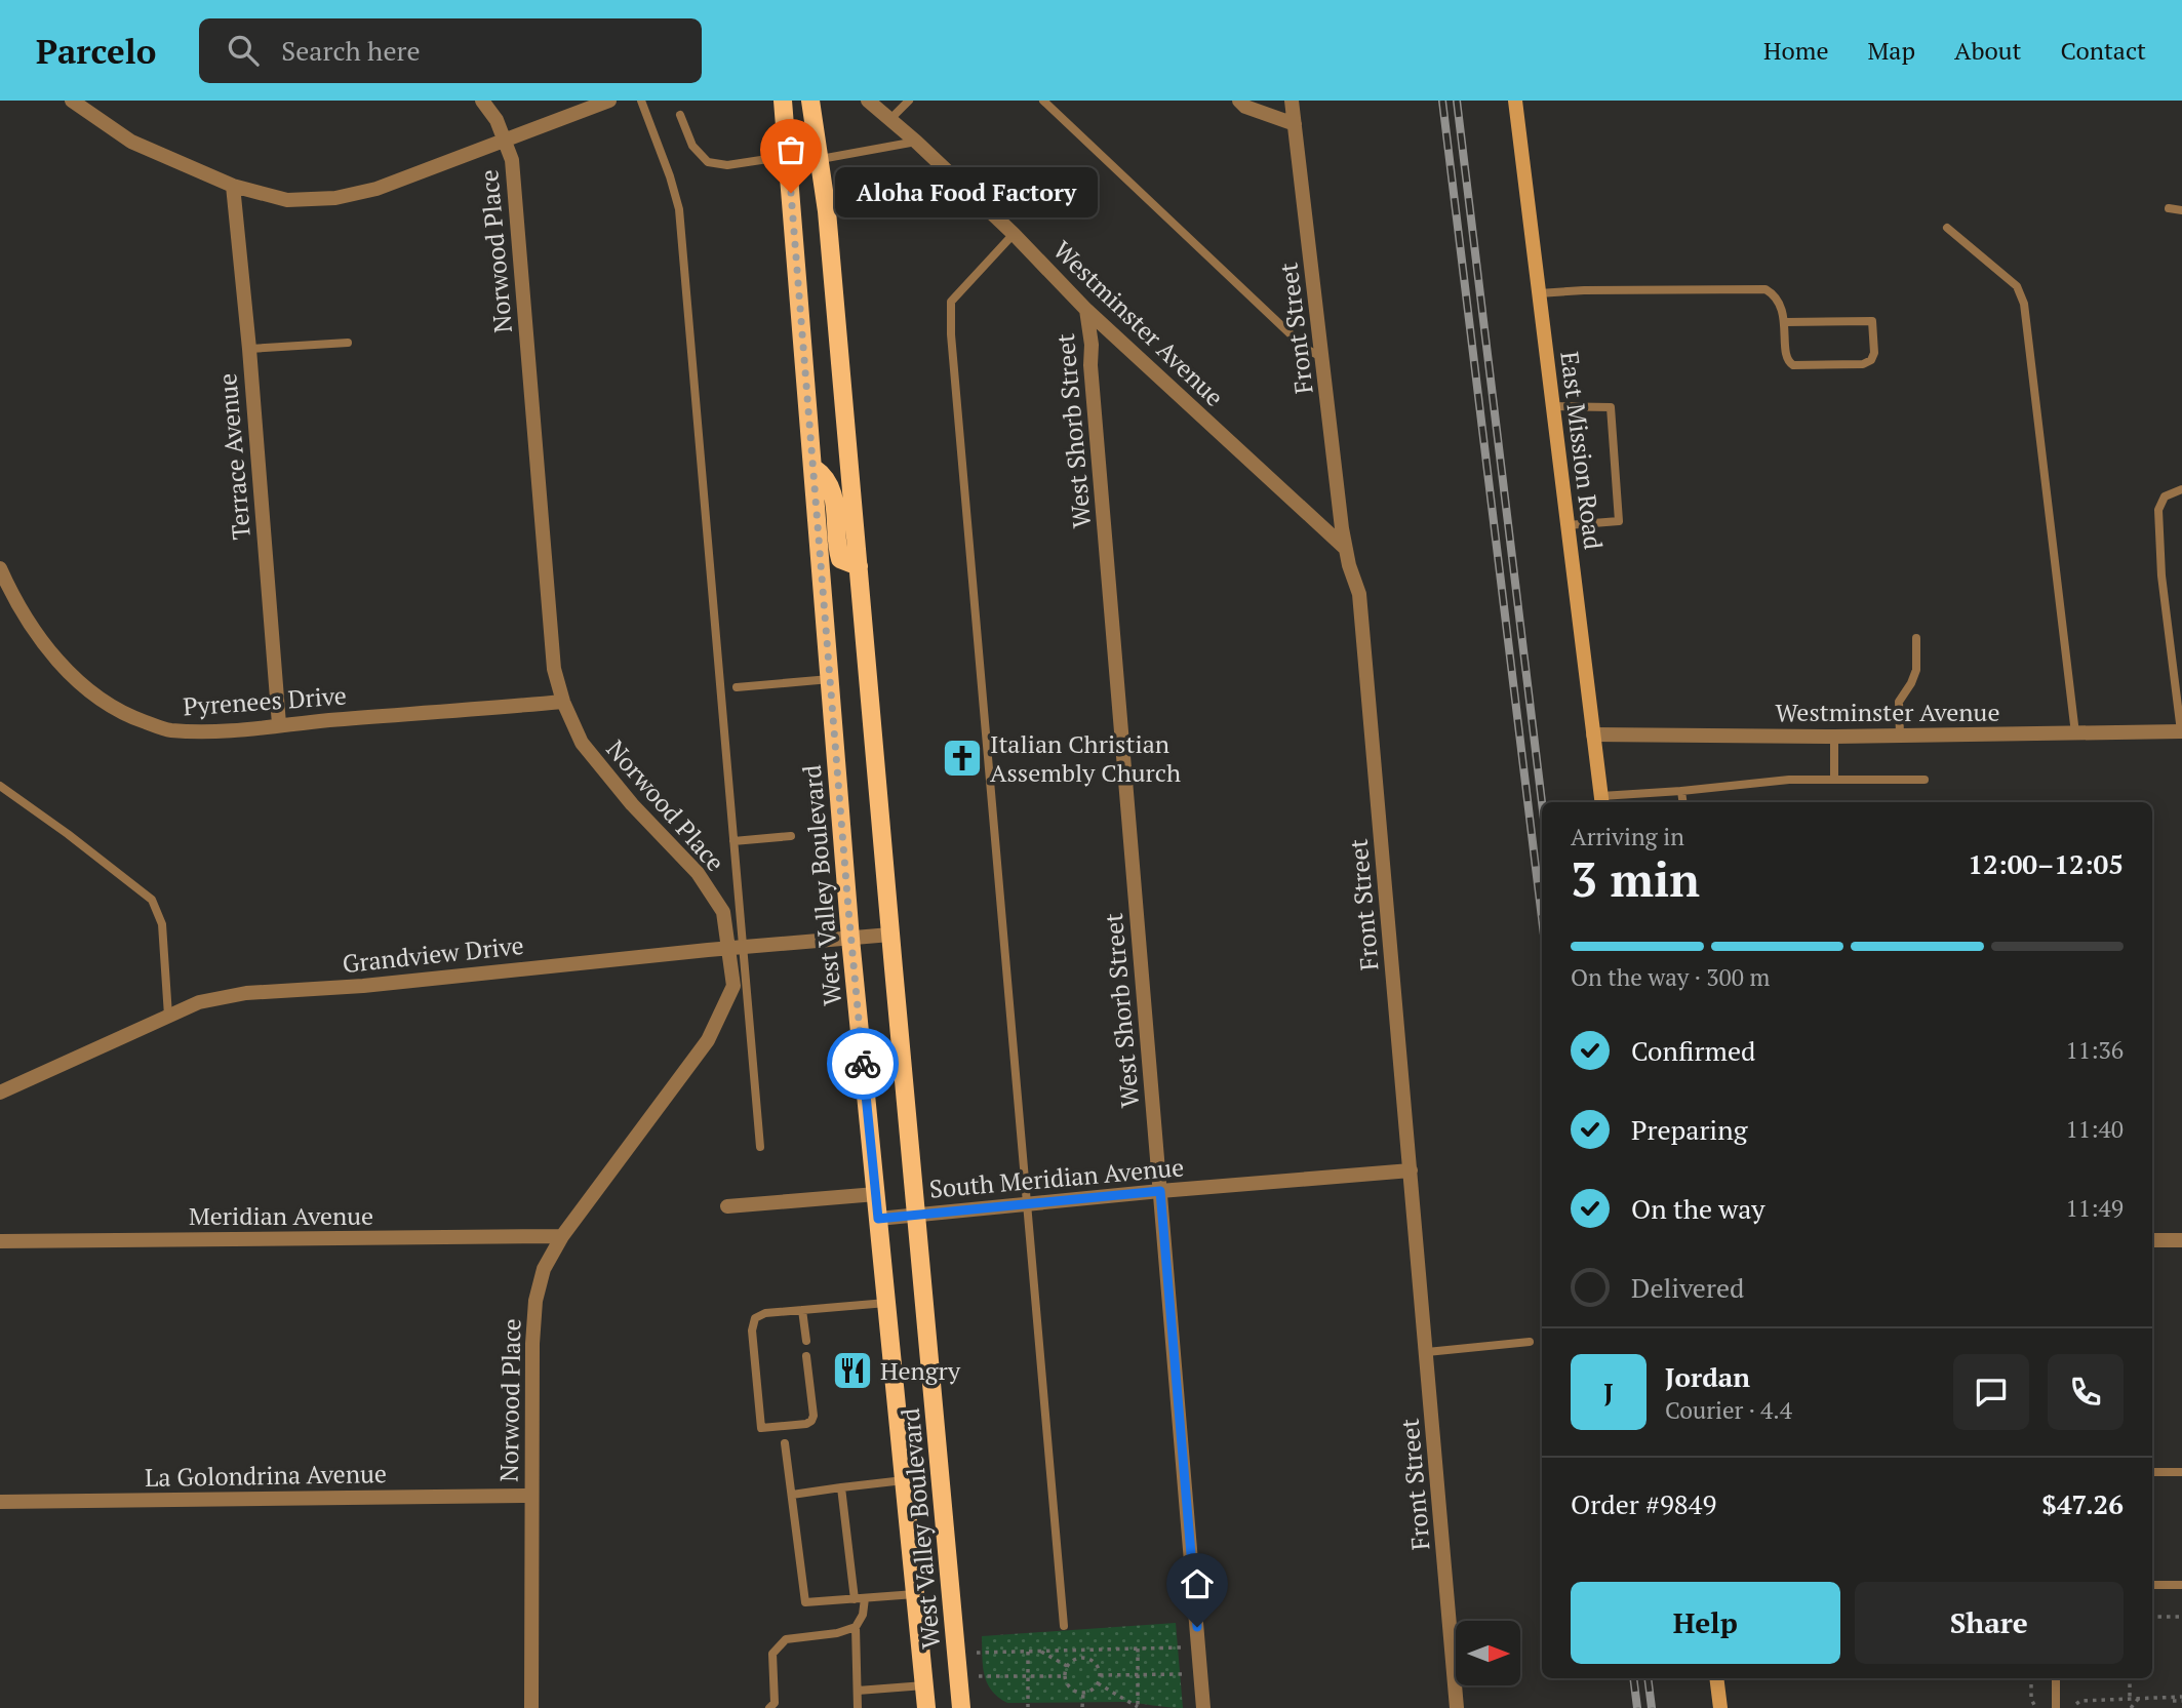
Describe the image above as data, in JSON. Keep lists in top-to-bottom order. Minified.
{"streets":{"main road":["East Mission Road","West Valley Boulevard"],"street":["Norwood Place","Westminster Avenue","Front Street","West Shorb Street","Terrace Avenue","Pyrenees Drive","Grandview Drive","South Meridian Avenue","Meridian Avenue","La Golondrina Avenue"]},"crossings":[["Norwood Place","Pyrenees Drive"],["Norwood Place","Grandview Drive"],["Norwood Place","Meridian Avenue"],["Norwood Place","La Golondrina Avenue"],["Westminster Avenue","Front Street"],["Westminster Avenue","West Shorb Street"],["Westminster Avenue","East Mission Road"],["Front Street","South Meridian Avenue"],["West Shorb Street","South Meridian Avenue"],["Terrace Avenue","Pyrenees Drive"],["West Valley Boulevard","Grandview Drive"],["West Valley Boulevard","South Meridian Avenue"]],"places":{"other":["Aloha Food Factory"],"church":["Italian Christian Assembly Church"],"restaurant":["Hengry"]},"north":"right","page":{"header":"Parcelo","search":"Search here","nav":["Home","Map","About","Contact"],"bubble":"Aloha Food Factory","heading":["3 min","Arriving in","12:00–12:05"],"panel":["Jordan","Courier · 4.4","Order #9849","$47.26"],"bar":"On the way · 300 m","list":[["Confirmed","11:36"],["Preparing","11:40"],["On the way","11:49"],"Delivered"],"round":"J","buttons":["Help","Share"]}}
